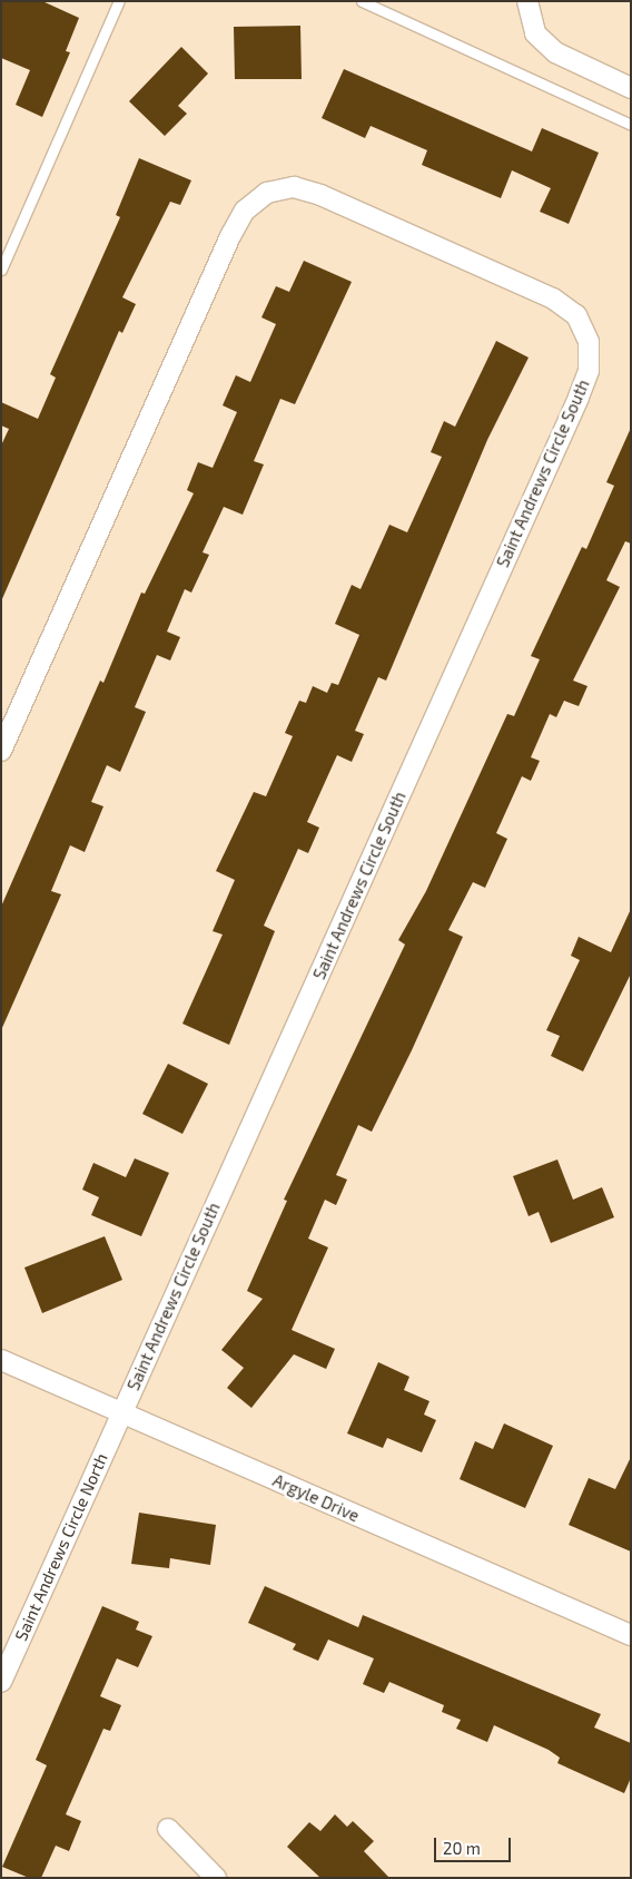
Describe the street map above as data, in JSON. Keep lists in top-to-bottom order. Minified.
{"streets":{"street":["Saint Andrews Circle South","Argyle Drive","Saint Andrews Circle North"]},"crossings":[["Saint Andrews Circle South","Argyle Drive"],["Saint Andrews Circle South","Saint Andrews Circle North"],["Argyle Drive","Saint Andrews Circle North"]],"scale_bar":"20 m"}
